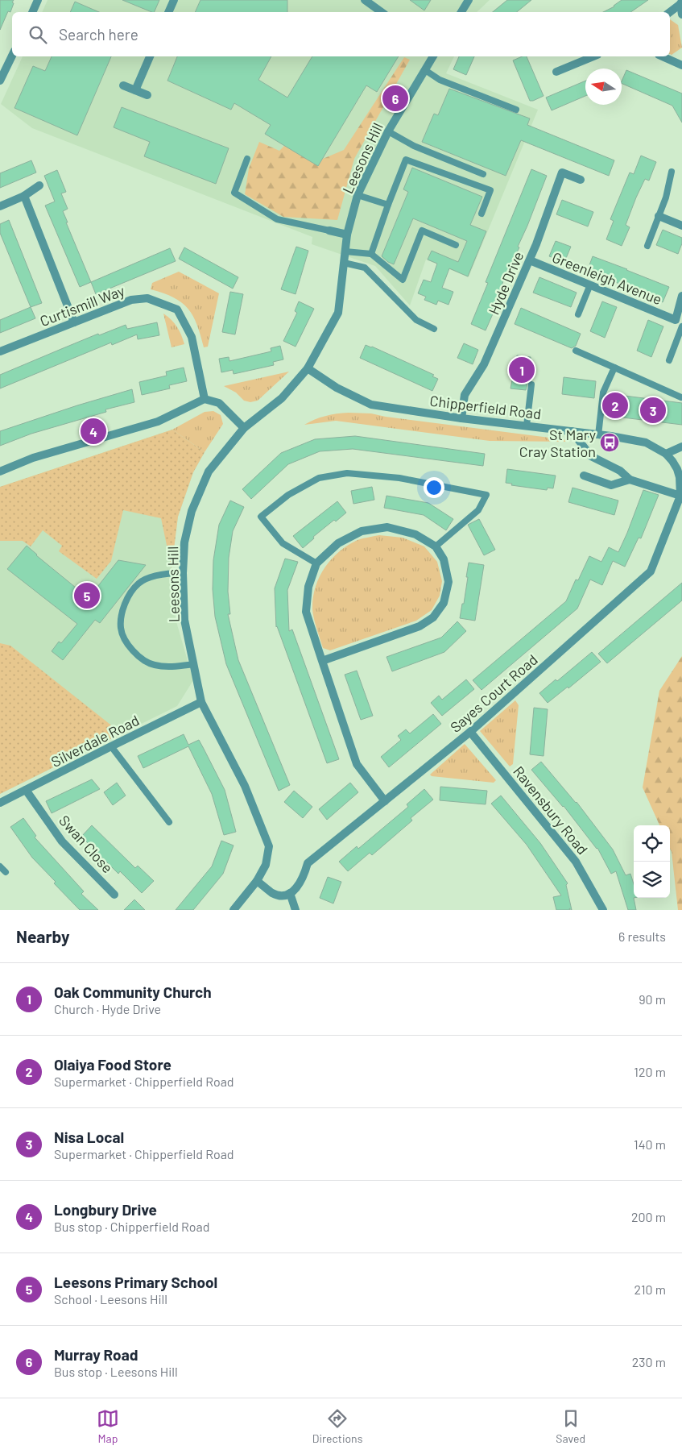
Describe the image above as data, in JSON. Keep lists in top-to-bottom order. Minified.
{"streets":{"street":["Leesons Hill","Greenleigh Avenue","Hyde Drive","Curtismill Way","Chipperfield Road","Sayes Court Road","Silverdale Road","Ravensbury Road","Swan Close"]},"crossings":[["Leesons Hill","Chipperfield Road"],["Leesons Hill","Silverdale Road"],["Greenleigh Avenue","Hyde Drive"],["Hyde Drive","Chipperfield Road"],["Chipperfield Road","Sayes Court Road"],["Sayes Court Road","Ravensbury Road"],["Silverdale Road","Swan Close"]],"places":{"bus stop":["St Mary Cray Station"]},"north":"left","page":{"search":"Search here","pins":["6","1","2","3","4","5"],"heading":["Nearby","6 results"],"list":[{"mark":"1","name":"Oak Community Church","note":"Church · Hyde Drive","value":"90 m"},{"mark":"2","name":"Olaiya Food Store","note":"Supermarket · Chipperfield Road","value":"120 m"},{"mark":"3","name":"Nisa Local","note":"Supermarket · Chipperfield Road","value":"140 m"},{"mark":"4","name":"Longbury Drive","note":"Bus stop · Chipperfield Road","value":"200 m"},{"mark":"5","name":"Leesons Primary School","note":"School · Leesons Hill","value":"210 m"},{"mark":"6","name":"Murray Road","note":"Bus stop · Leesons Hill","value":"230 m"}],"nav":["Map","Directions","Saved"]}}
